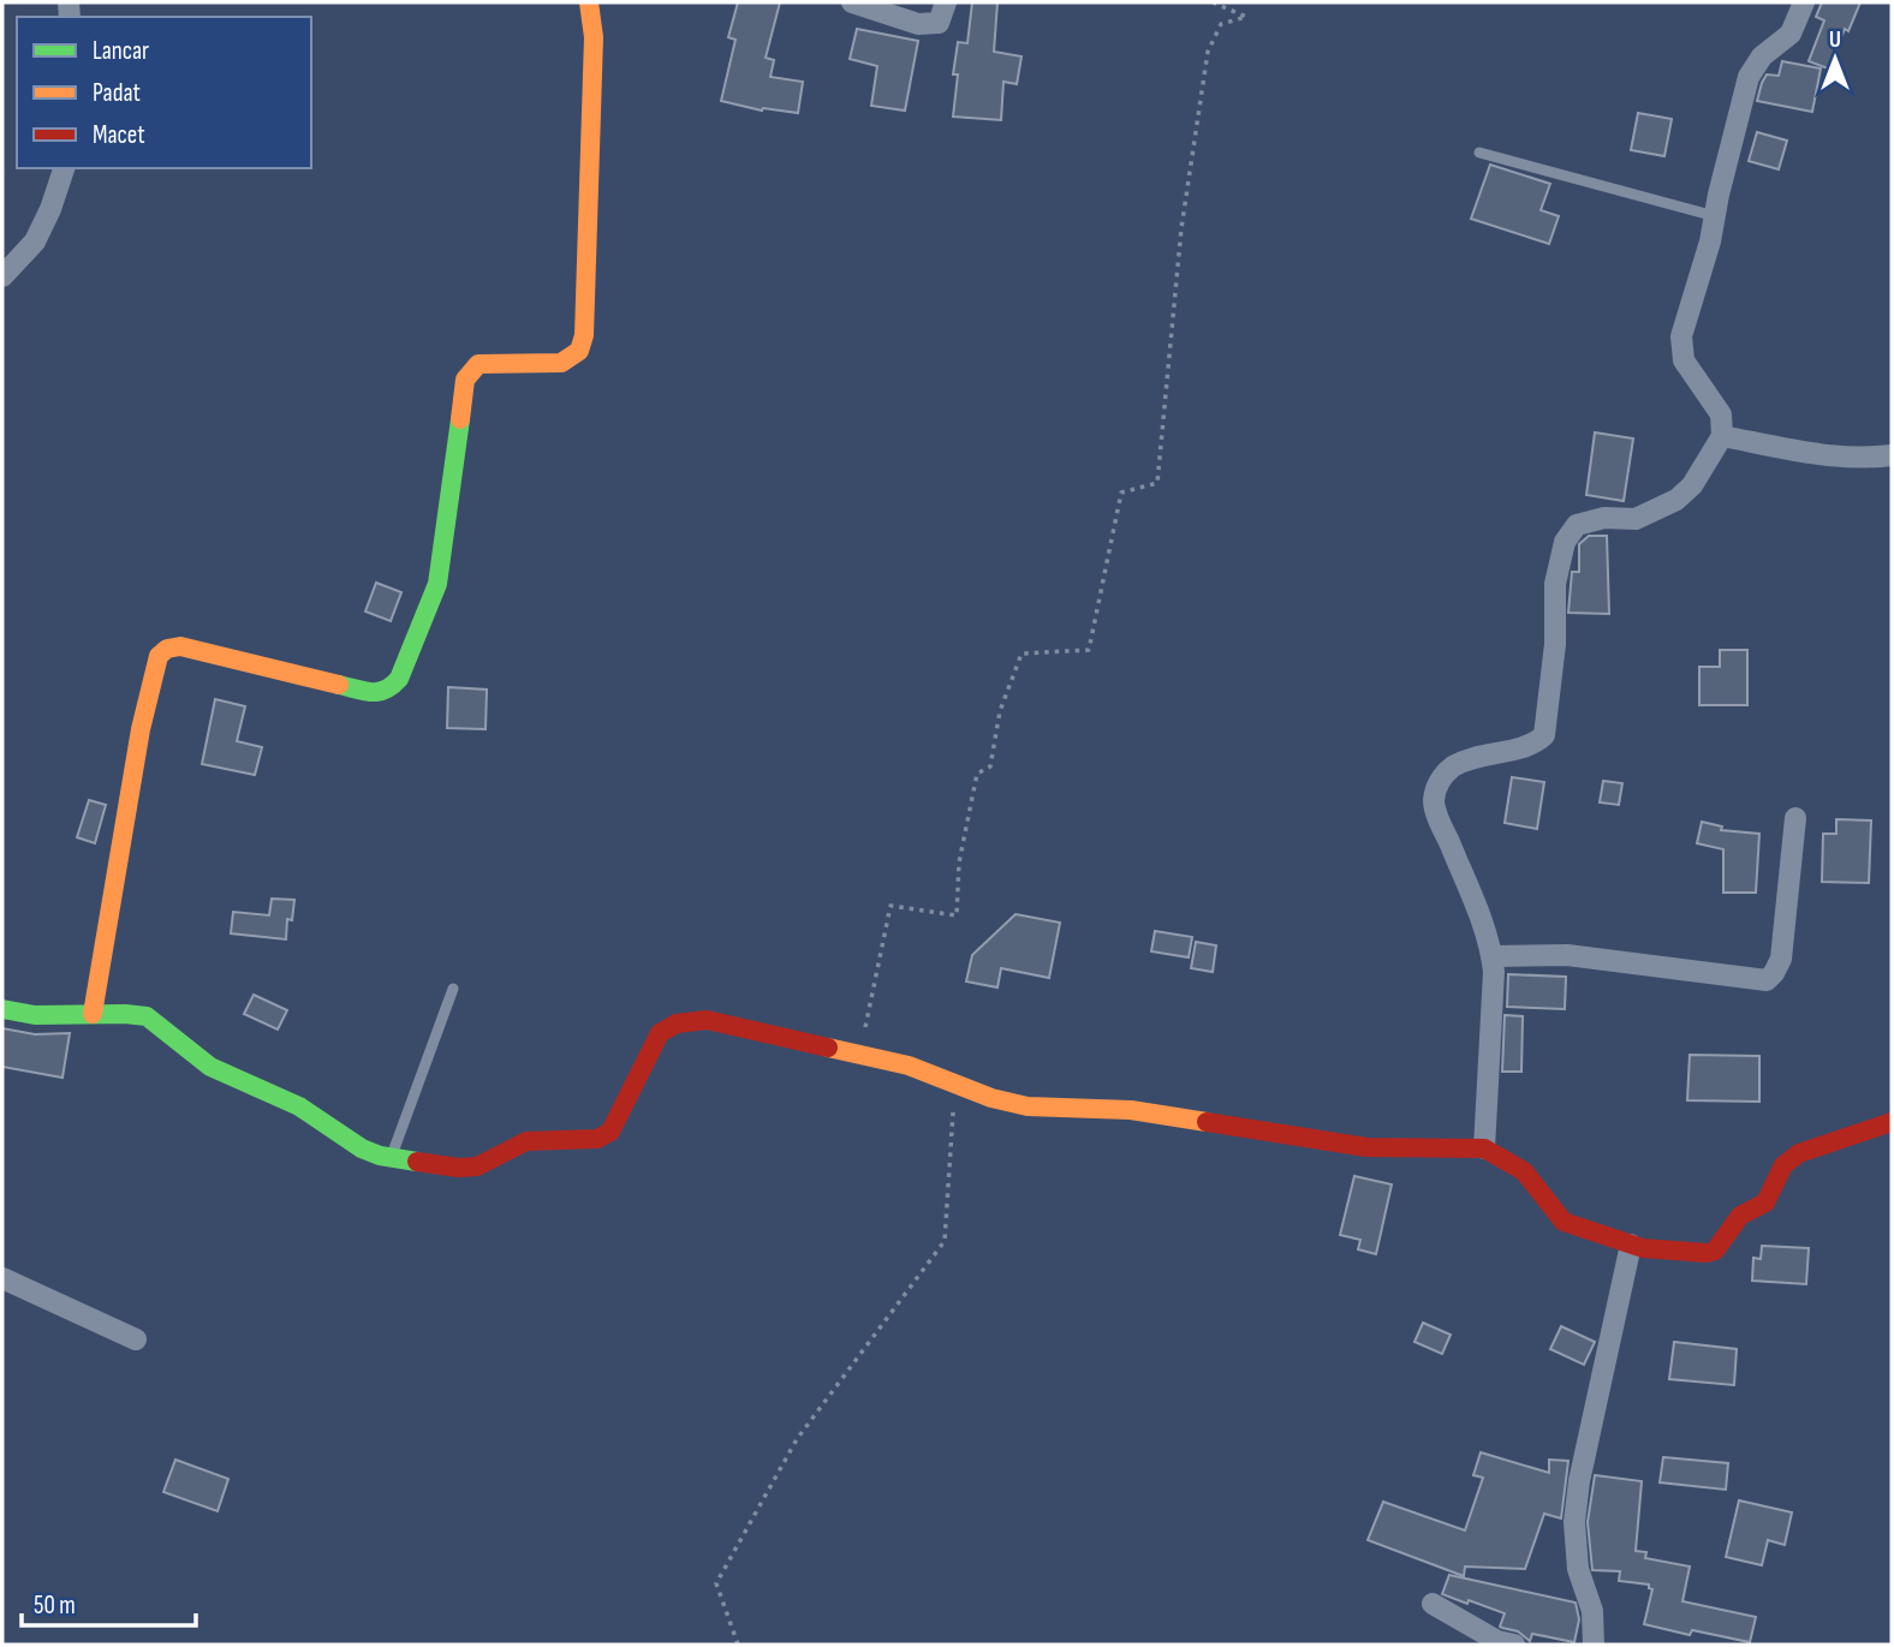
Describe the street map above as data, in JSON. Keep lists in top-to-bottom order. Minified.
{"legend":["Lancar","Padat","Macet"],"scale_bar":"50 m","north":"top"}
